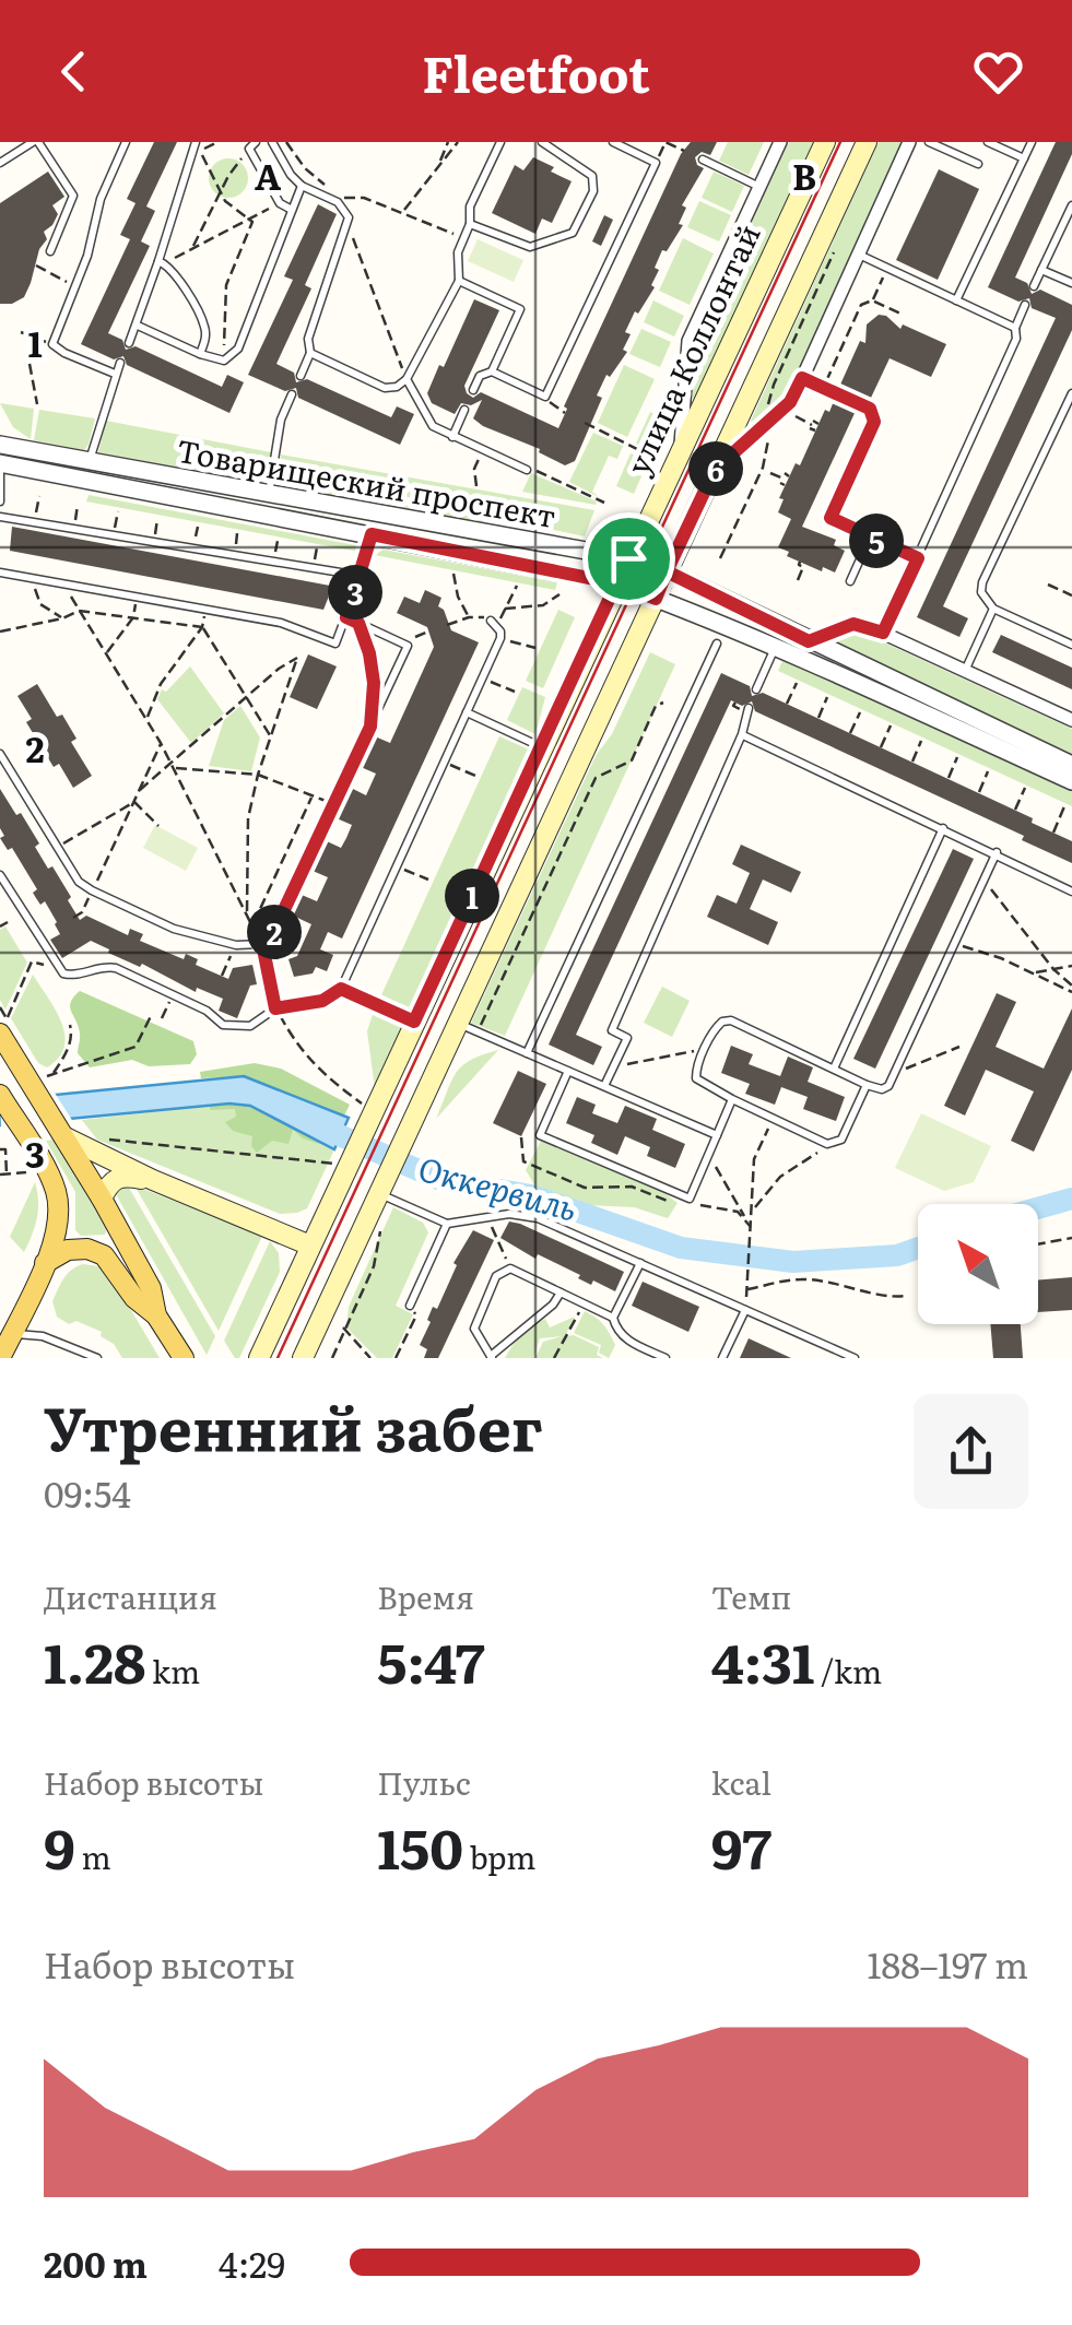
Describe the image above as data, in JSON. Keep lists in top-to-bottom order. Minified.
{"streets":{"main road":["улица Коллонтай"],"street":["Товарищеский проспект"]},"crossings":[["улица Коллонтай","Товарищеский проспект"]],"water":["Оккервиль"],"north":"top left","page":{"header":"Fleetfoot","pins":["6","5","3","1","2"],"heading":["Утренний забег","09:54"],"stats":[["Дистанция","1.28 km"],["Время","5:47"],["Темп","4:31 /km"],["Набор высоты","9 m"],["Пульс","150 bpm"],["kcal","97"]],"chart":["Набор высоты","188–197 m"],"list":[{"name":"200 m","note":"4:29"}]},"grid":{"columns":["A","B"],"rows":["1","2","3"]}}
